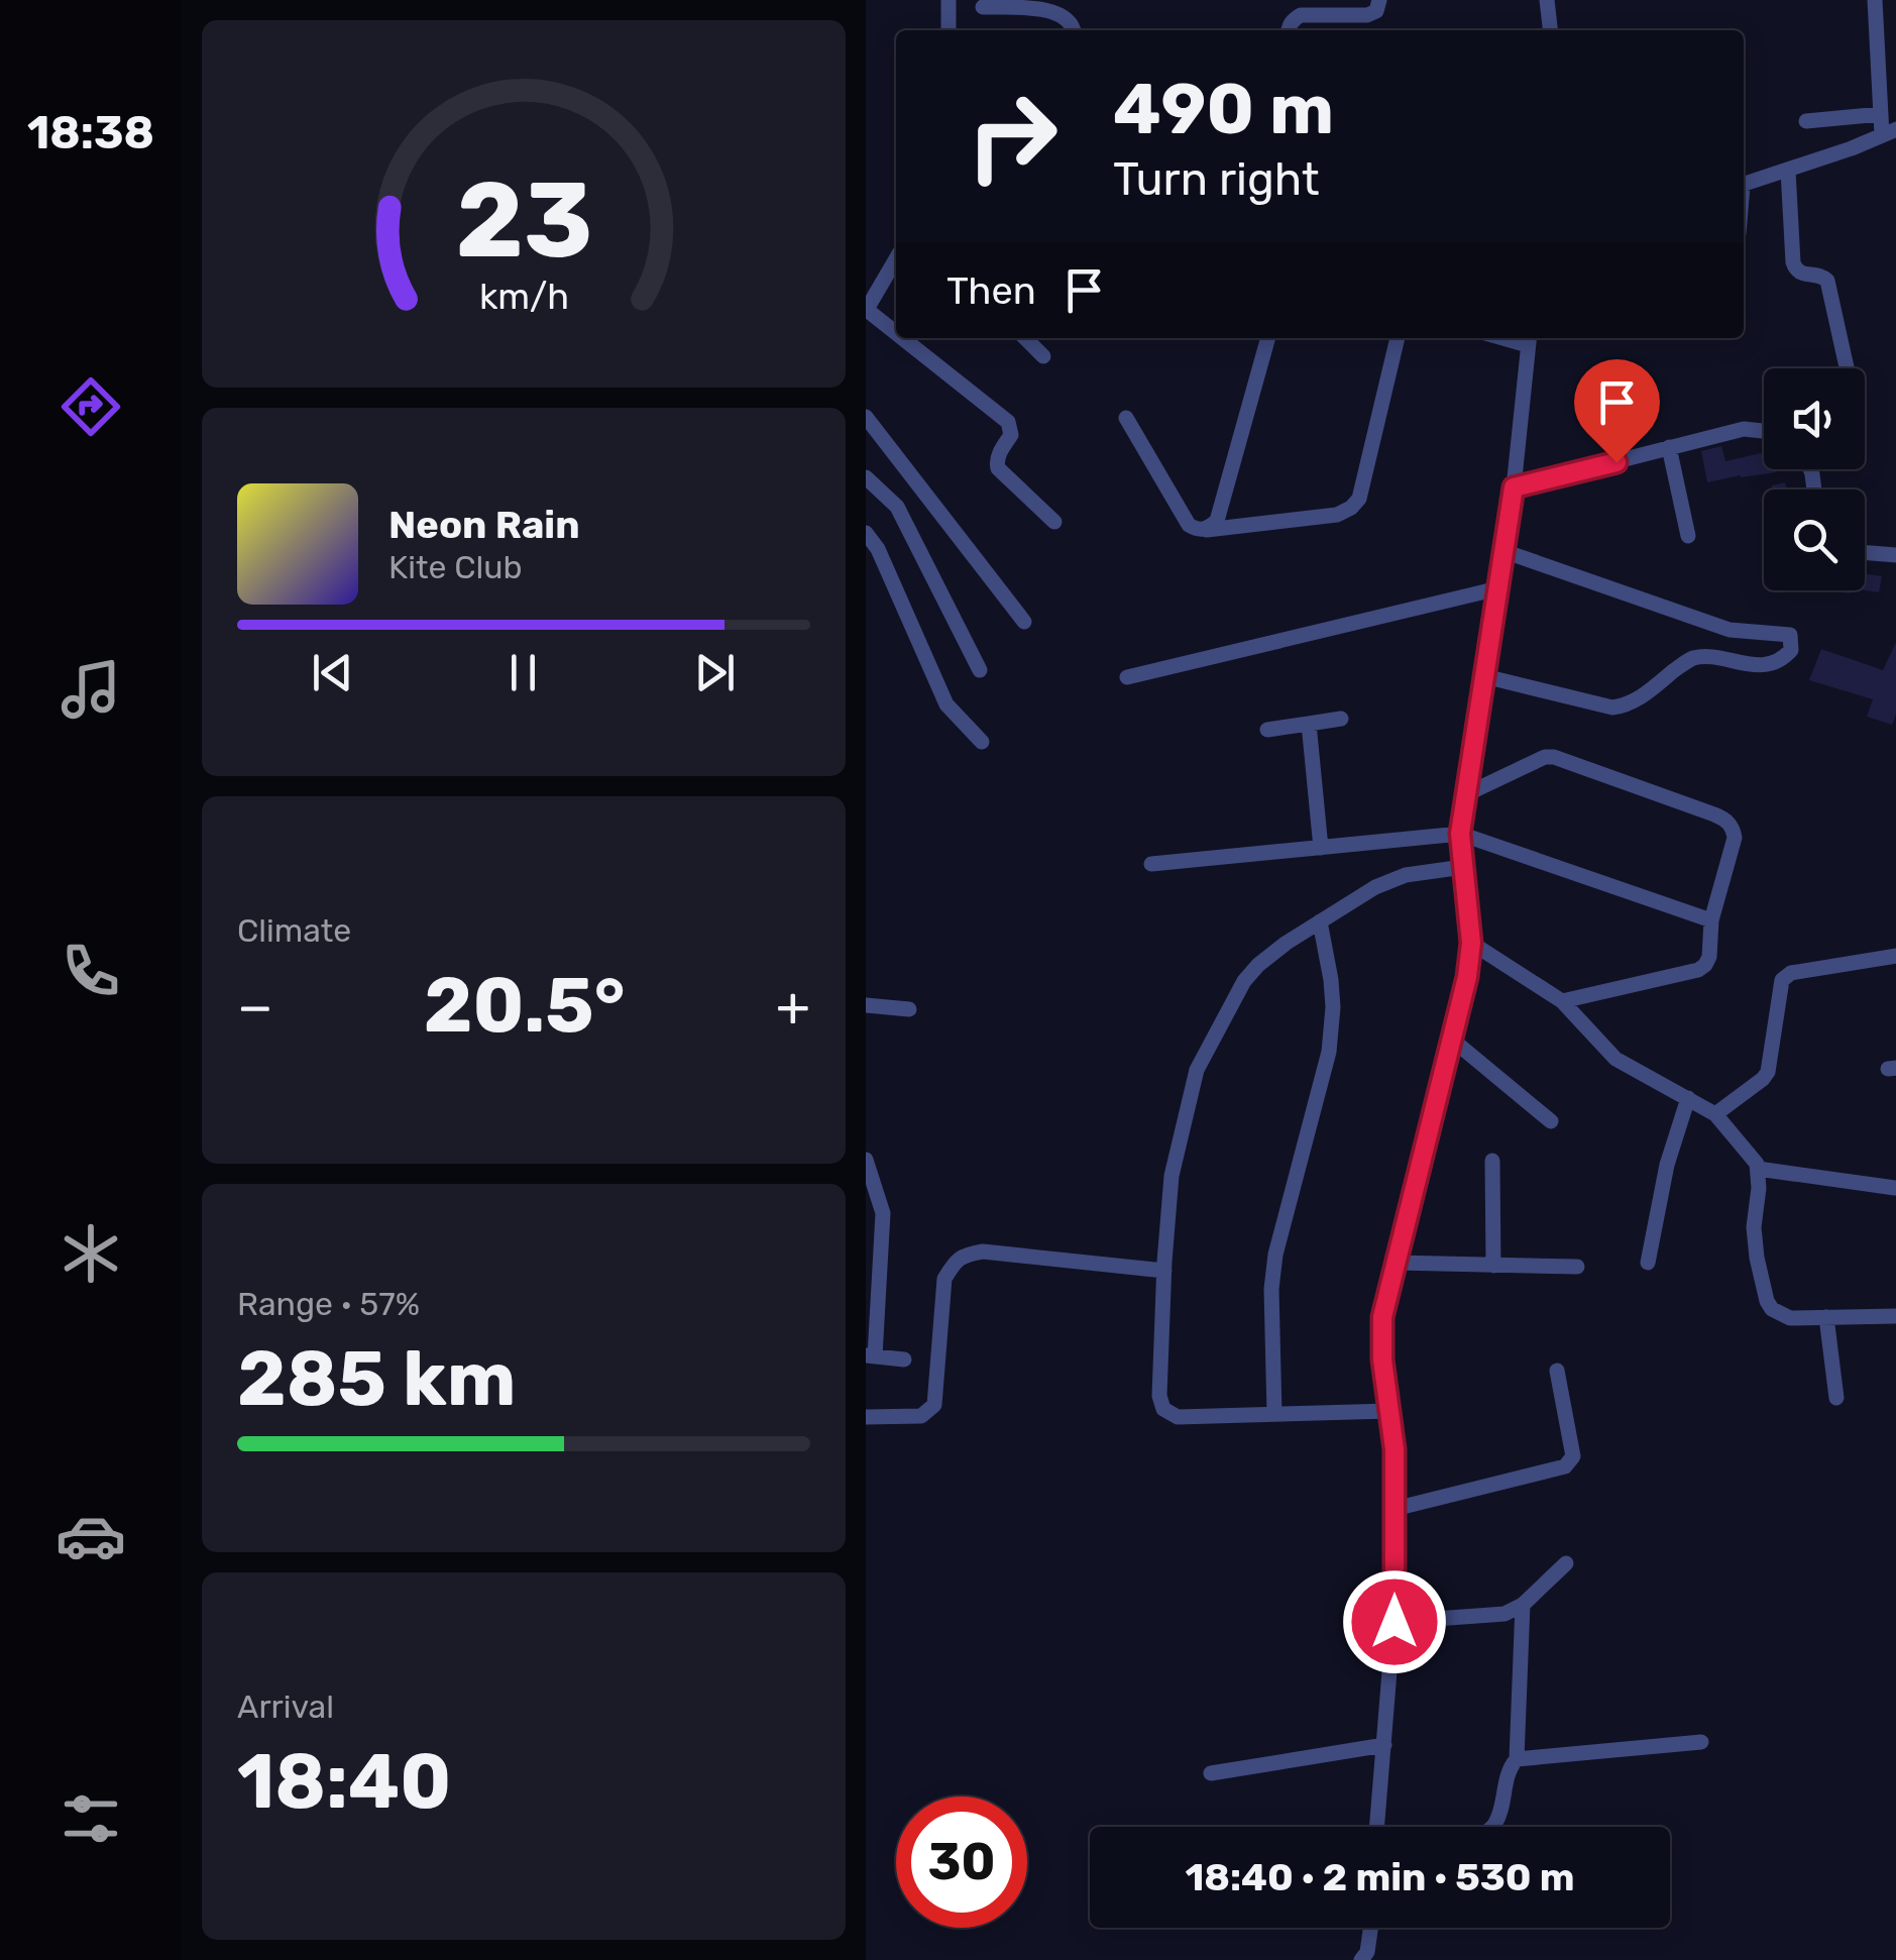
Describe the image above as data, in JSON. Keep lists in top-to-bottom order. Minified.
{"page":{"tabs":"18:38","turn":["490 m","Turn right"],"then":"Then","song":["Neon Rain","Kite Club"],"tile":["Climate",["Range · 57%","285 km"],["Arrival","18:40"]],"heat":["−","20.5°","+"],"limit":"30","trip":"18:40 · 2 min · 530 m","gauge":["23","km/h"]}}
